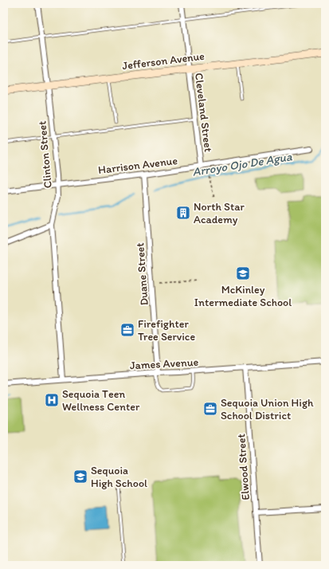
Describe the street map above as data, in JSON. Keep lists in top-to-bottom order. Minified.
{"streets":{"main road":["Jefferson Avenue"],"street":["Cleveland Street","Clinton Street","Harrison Avenue","Duane Street","James Avenue","Elwood Street"]},"crossings":[["Jefferson Avenue","Cleveland Street"],["Jefferson Avenue","Clinton Street"],["Cleveland Street","Harrison Avenue"],["Clinton Street","Harrison Avenue"],["Clinton Street","James Avenue"],["Harrison Avenue","Duane Street"],["Duane Street","James Avenue"],["James Avenue","Elwood Street"]],"water":["Arroyo Ojo De Agua"],"places":{"building":["North Star Academy"],"school or university":["McKinley Intermediate School","Sequoia High School"],"office":["Firefighter Tree Service","Sequoia Union High School District"],"hospital":["Sequoia Teen Wellness Center"]}}
